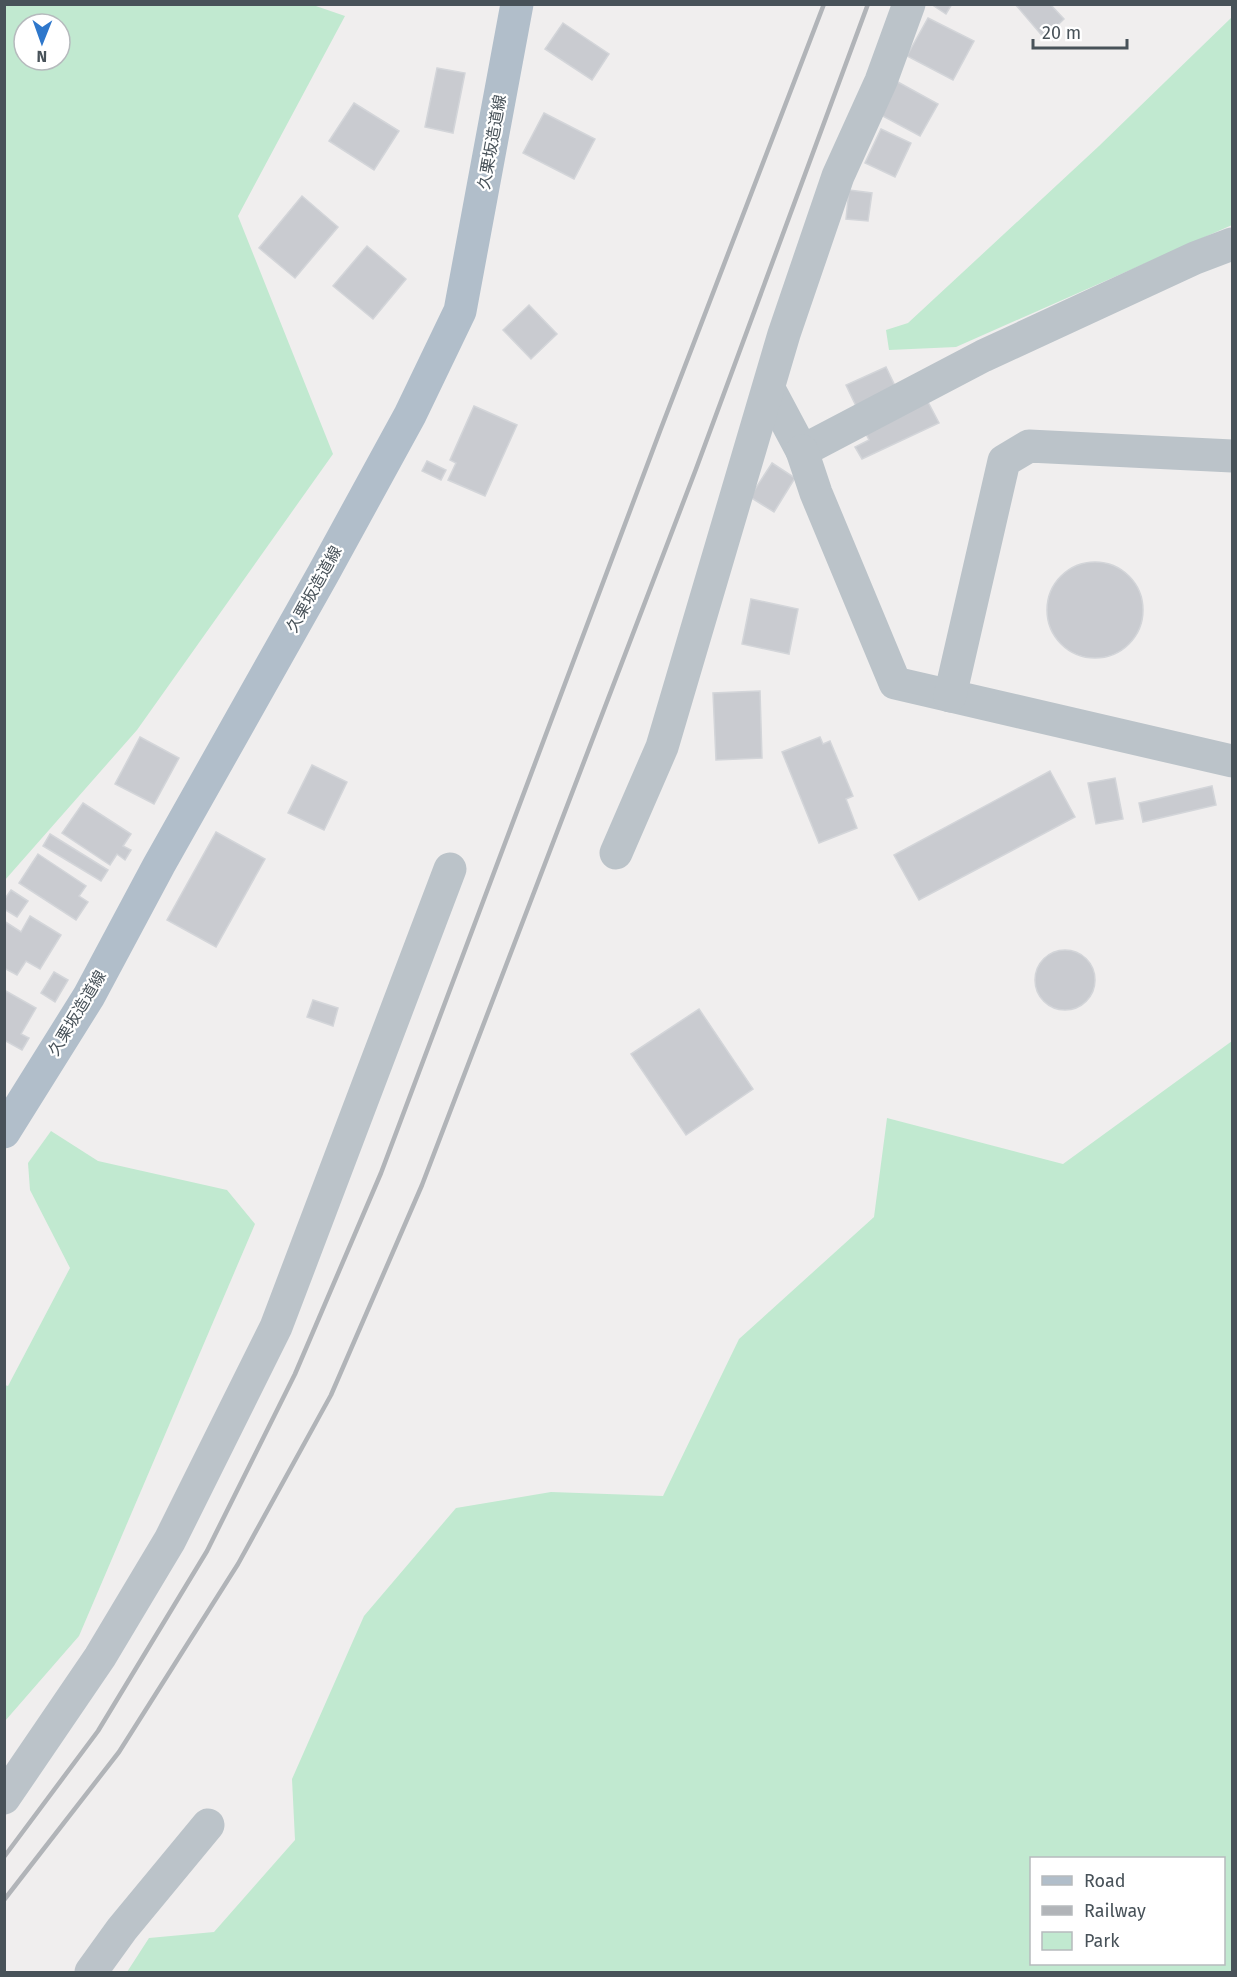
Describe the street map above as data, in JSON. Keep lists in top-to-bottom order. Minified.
{"streets":{"main road":["久栗坂造道線"]},"legend":["Road","Railway","Park"],"scale_bar":"20 m","north":"bottom"}
